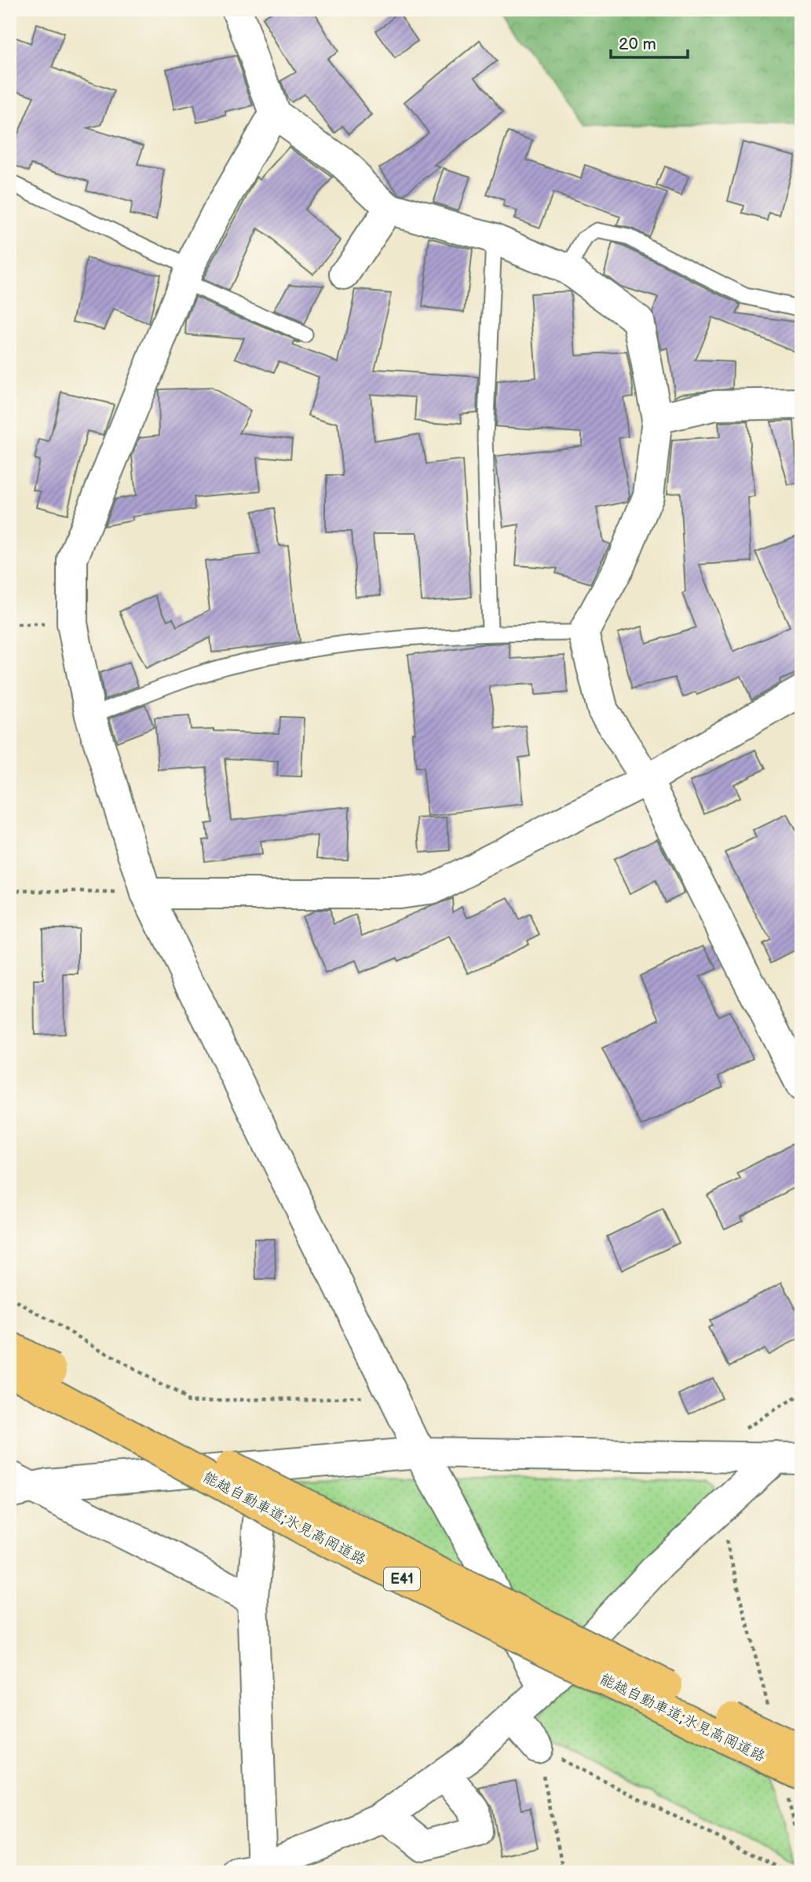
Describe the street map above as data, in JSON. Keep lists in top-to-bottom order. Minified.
{"streets":{"highway":["能越自動車道;氷見高岡道路","E41"]},"scale_bar":"20 m"}
